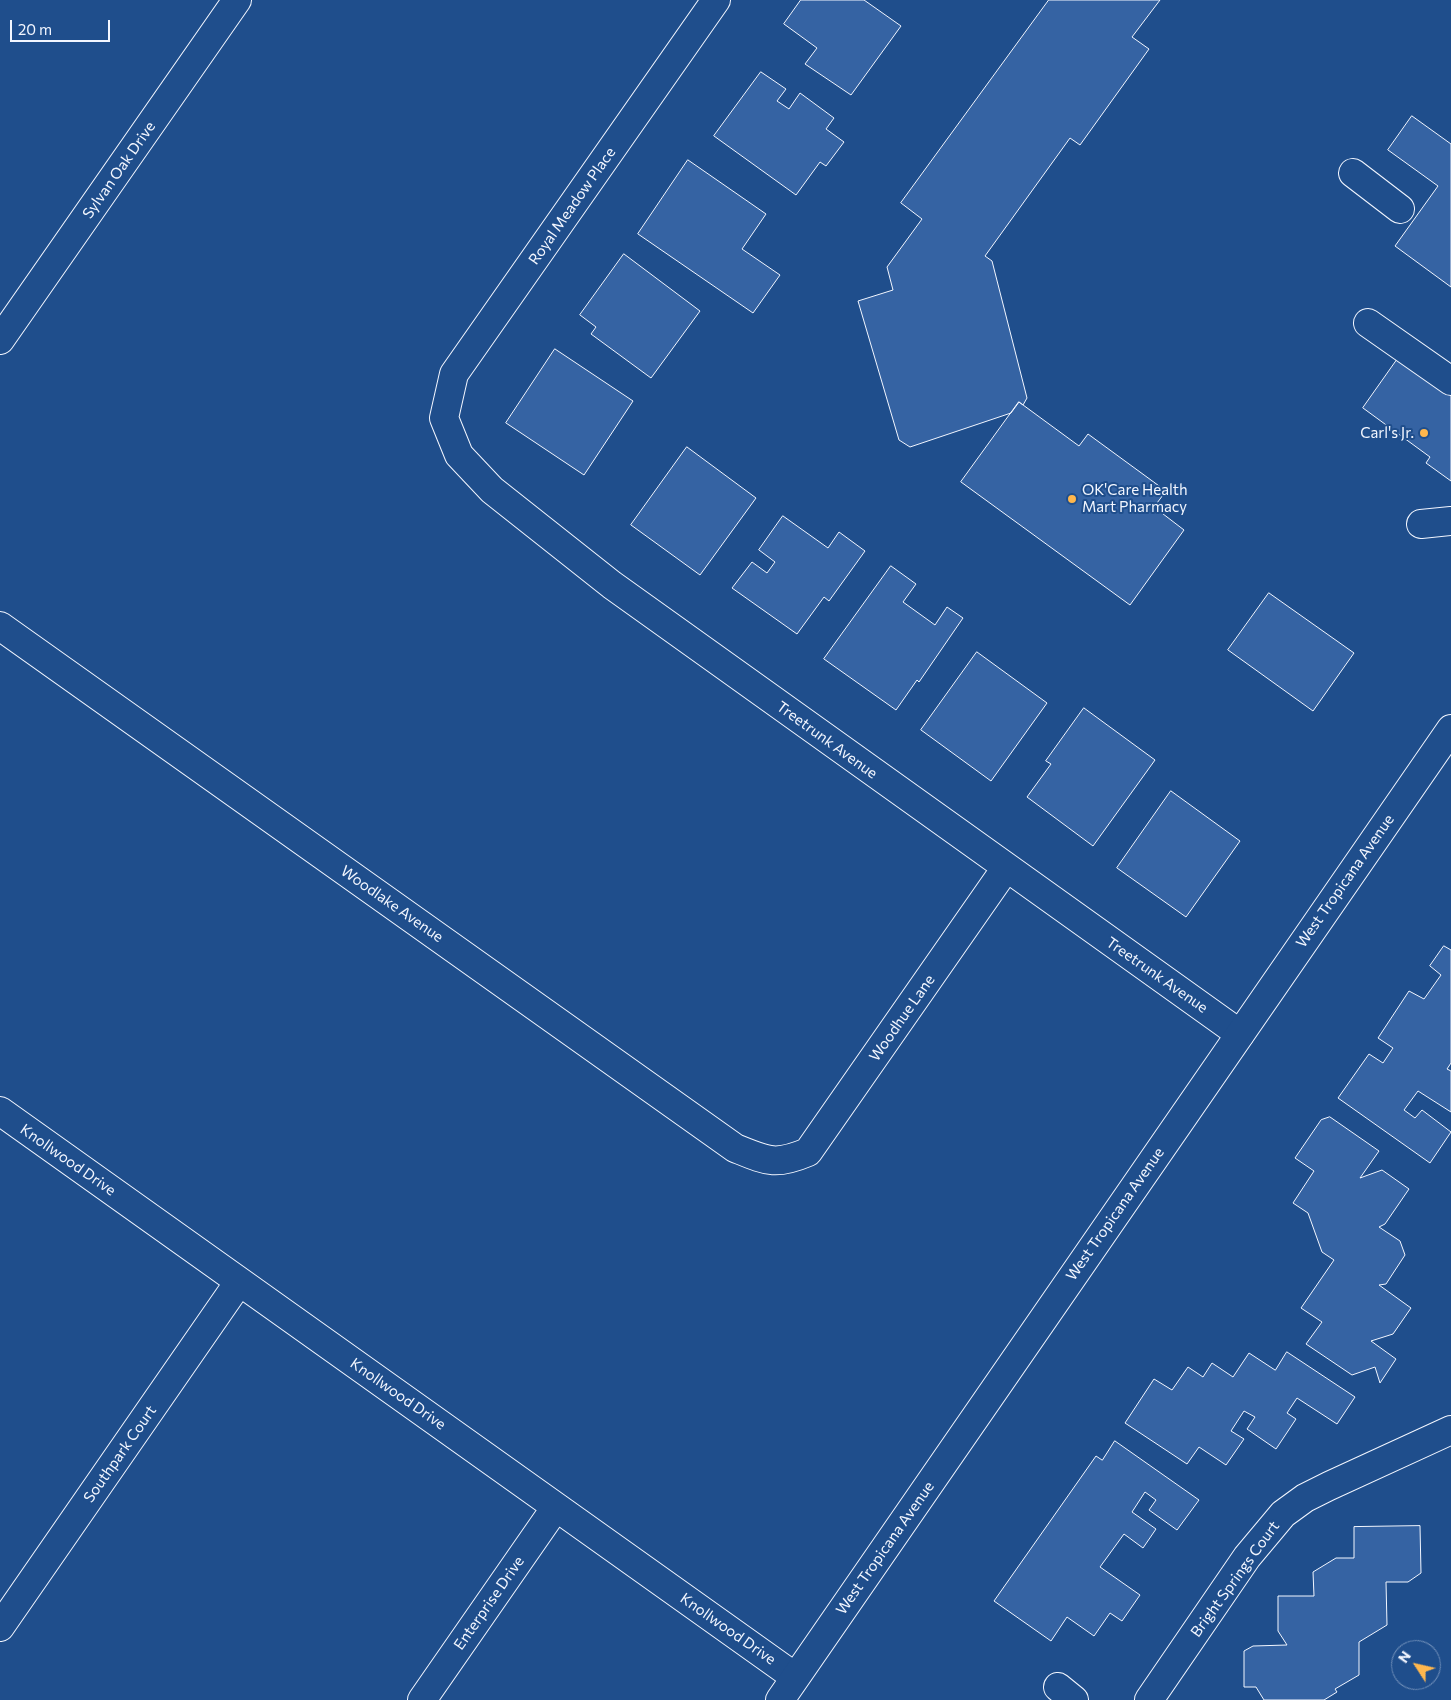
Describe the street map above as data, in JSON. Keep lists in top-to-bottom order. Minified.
{"streets":{"street":["Sylvan Oak Drive","Royal Meadow Place","Treetrunk Avenue","West Tropicana Avenue","Woodlake Avenue","Woodhue Lane","Knollwood Drive","Southpark Court","Bright Springs Court","Enterprise Drive"]},"crossings":[["Royal Meadow Place","Treetrunk Avenue"],["Treetrunk Avenue","West Tropicana Avenue"],["Treetrunk Avenue","Woodhue Lane"],["West Tropicana Avenue","Knollwood Drive"],["Woodlake Avenue","Woodhue Lane"],["Knollwood Drive","Southpark Court"],["Knollwood Drive","Enterprise Drive"]],"places":["Carl's Jr.","OK'Care Health Mart Pharmacy"],"scale_bar":"20 m","north":"top left"}
